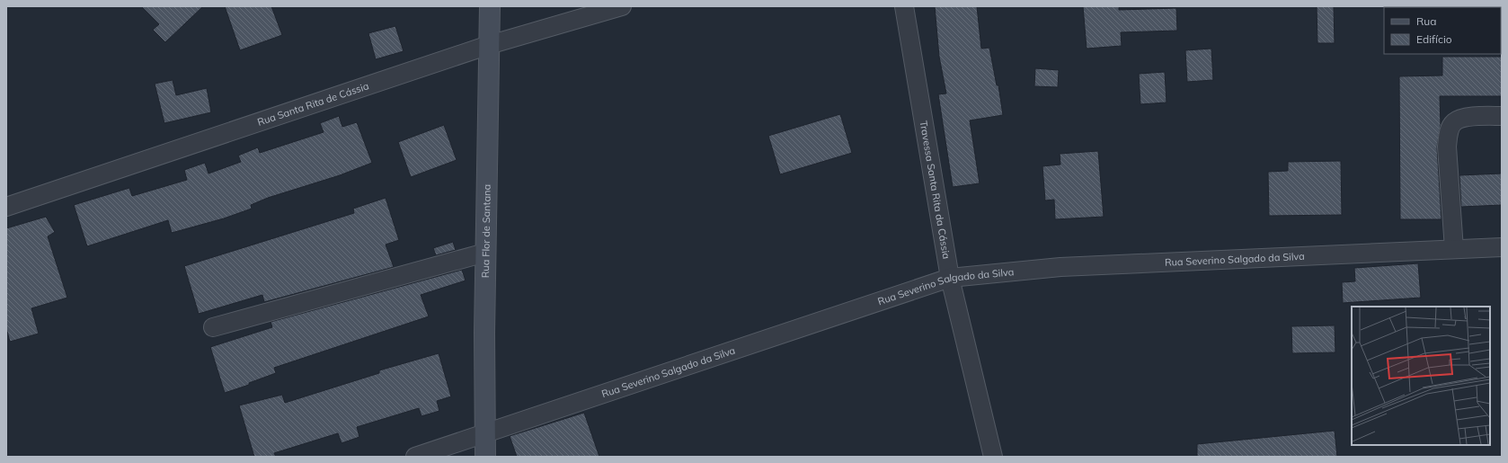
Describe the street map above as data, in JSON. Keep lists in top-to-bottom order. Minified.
{"streets":{"street":["Rua Santa Rita de Cássia","Travessa Santa Rita da Cássia","Rua Flor de Santana","Rua Severino Salgado da Silva"]},"crossings":[["Rua Santa Rita de Cássia","Rua Flor de Santana"],["Travessa Santa Rita da Cássia","Rua Severino Salgado da Silva"],["Rua Flor de Santana","Rua Severino Salgado da Silva"]],"legend":["Rua","Edifício"]}
